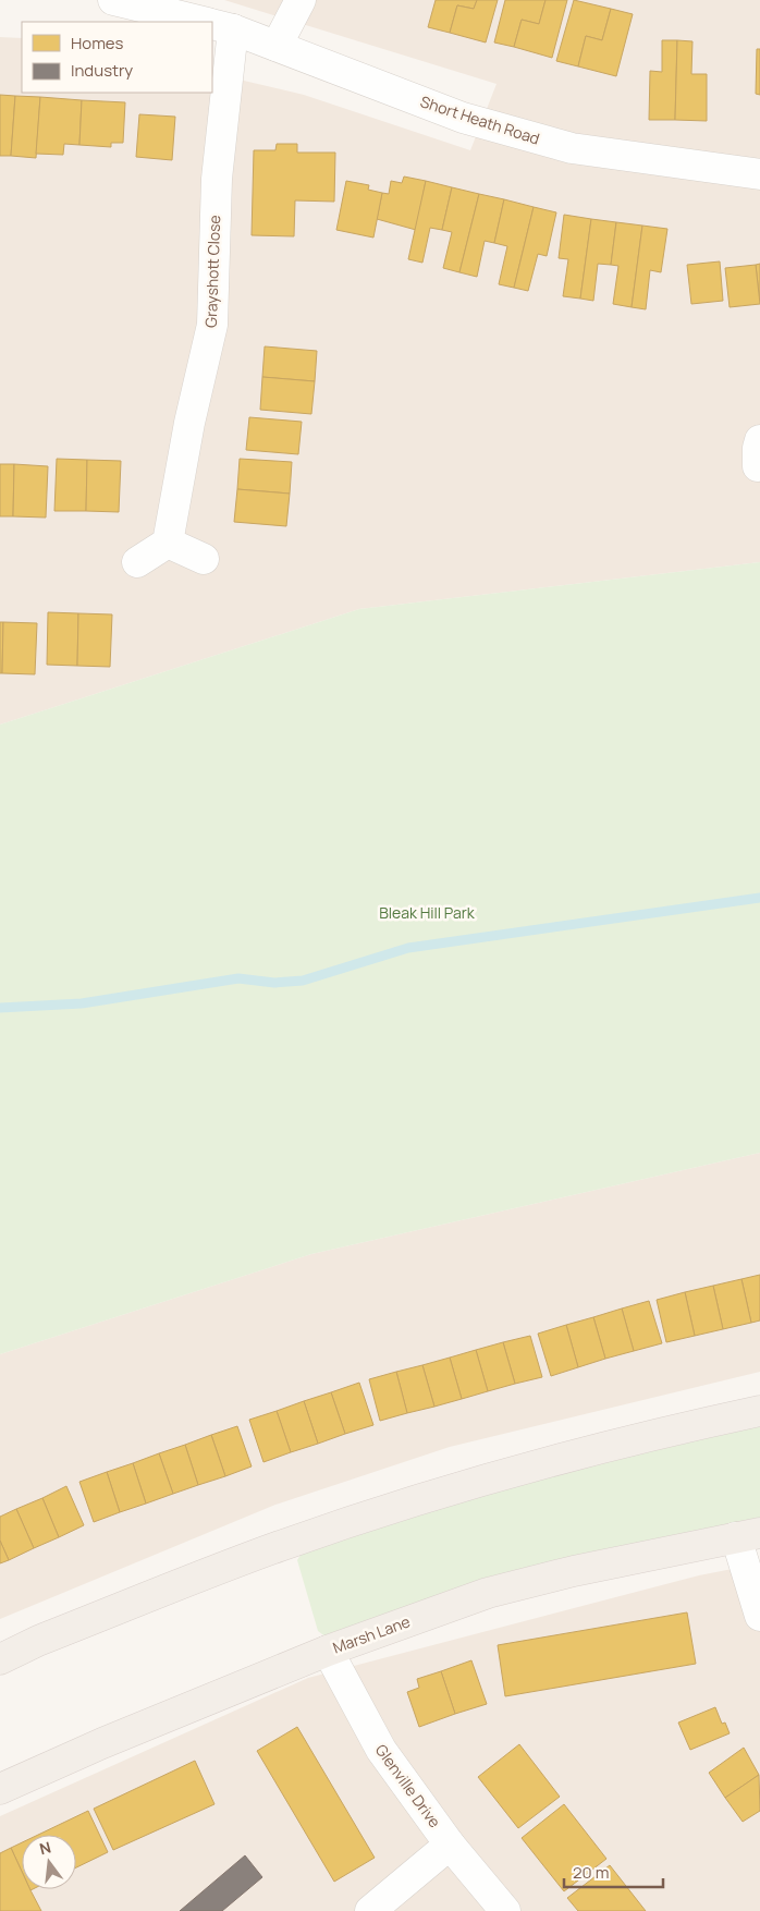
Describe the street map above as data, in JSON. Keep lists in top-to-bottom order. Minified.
{"streets":{"main road":["Marsh Lane"],"street":["Short Heath Road","Grayshott Close","Glenville Drive"]},"crossings":[["Short Heath Road","Grayshott Close"],["Marsh Lane","Glenville Drive"]],"parks":["Bleak Hill Park"],"legend":["Homes","Industry"],"scale_bar":"20 m","north":"top"}
